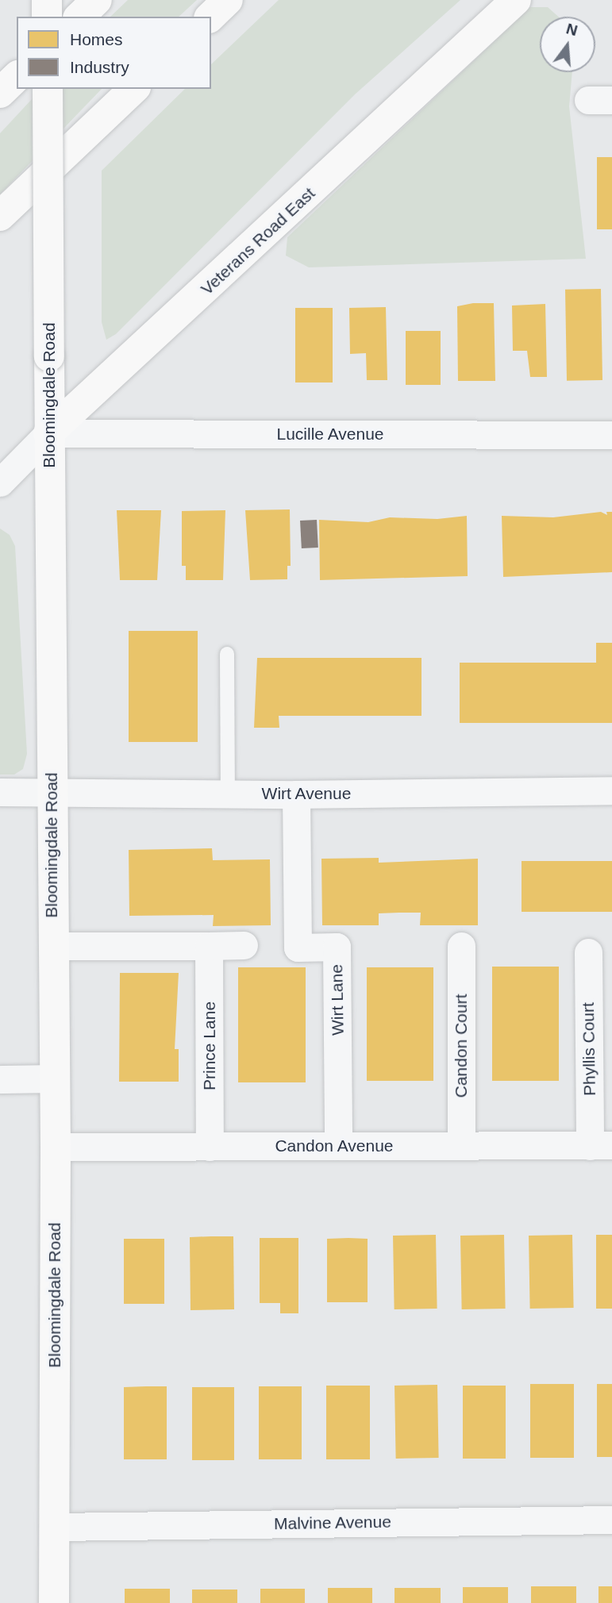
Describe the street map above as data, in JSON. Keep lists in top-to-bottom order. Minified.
{"streets":{"main road":["Veterans Road East","Bloomingdale Road"],"street":["Lucille Avenue","Wirt Avenue","Wirt Lane","Prince Lane","Candon Court","Phyllis Court","Candon Avenue","Malvine Avenue"]},"crossings":[["Veterans Road East","Bloomingdale Road"],["Veterans Road East","Lucille Avenue"],["Bloomingdale Road","Lucille Avenue"],["Bloomingdale Road","Wirt Avenue"],["Bloomingdale Road","Candon Avenue"],["Bloomingdale Road","Malvine Avenue"],["Wirt Avenue","Wirt Lane"],["Wirt Lane","Candon Avenue"],["Prince Lane","Candon Avenue"],["Candon Court","Candon Avenue"],["Phyllis Court","Candon Avenue"]],"legend":["Homes","Industry"],"north":"top"}
